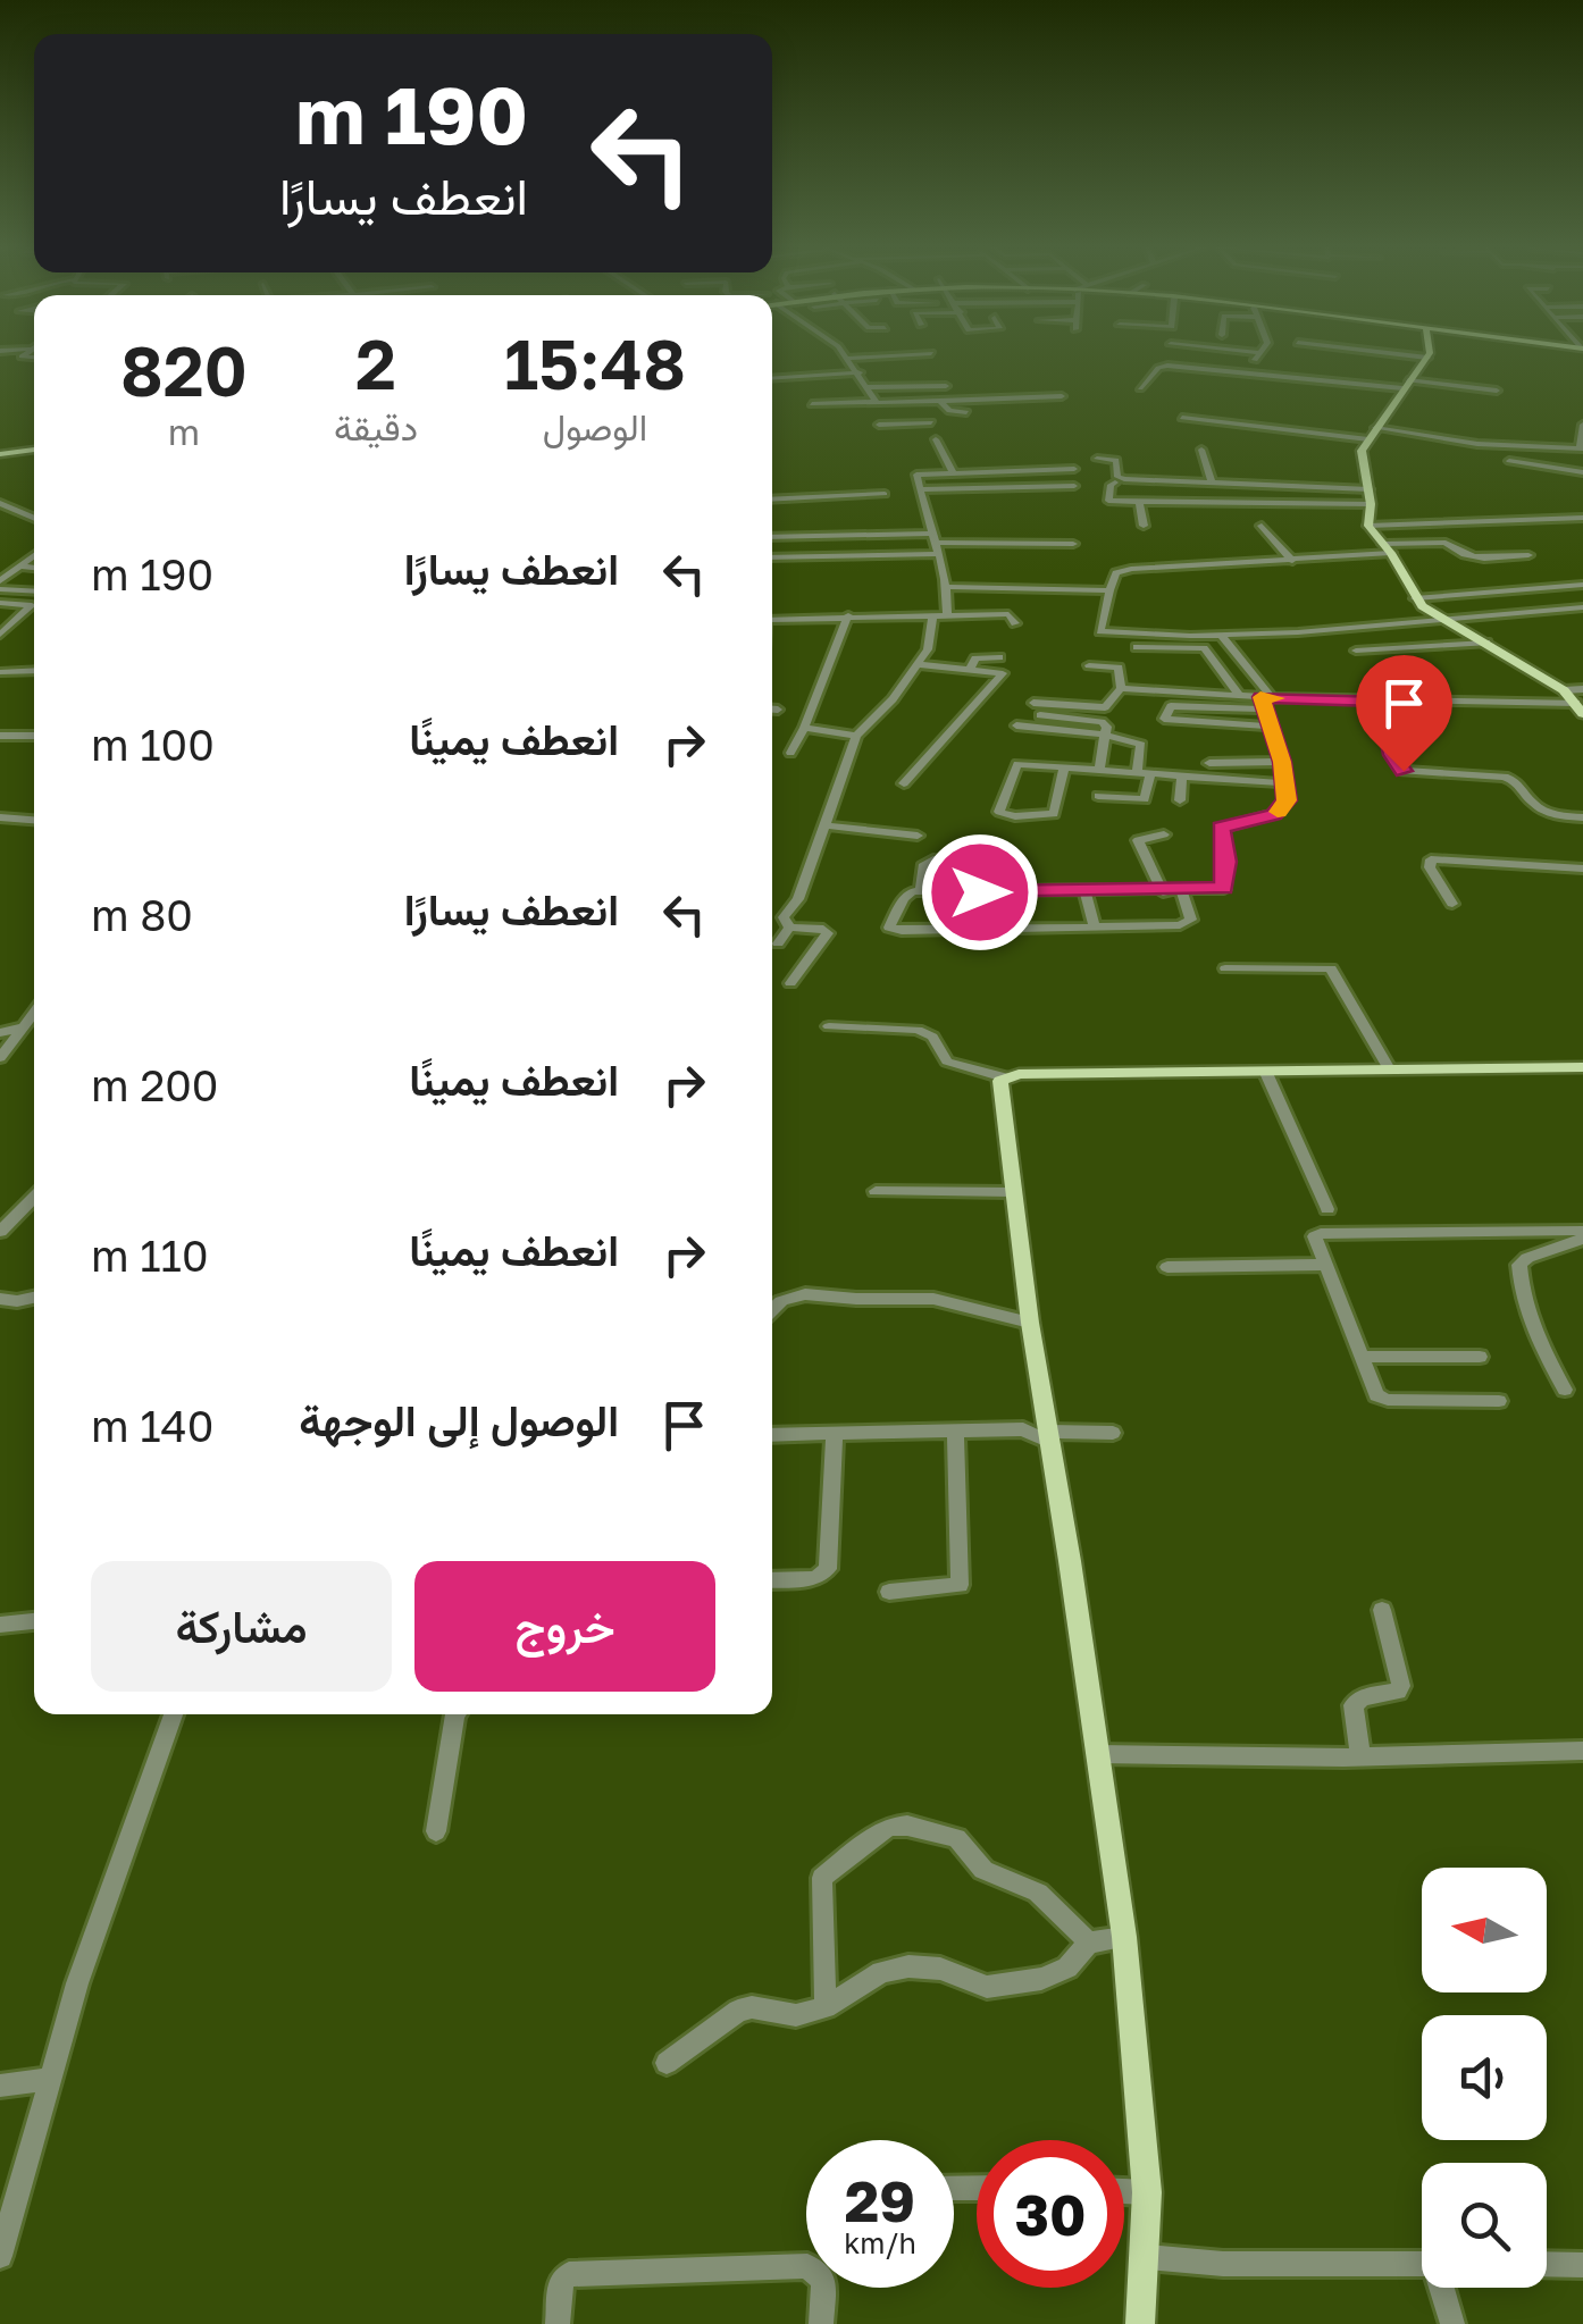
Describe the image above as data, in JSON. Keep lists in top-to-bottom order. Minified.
{"north":"left","page":{"turn":["190 m","انعطف يسارًا"],"eta":["15:48","الوصول","2","دقيقة","820","m"],"list":[{"name":"انعطف يسارًا","value":"190 m"},{"name":"انعطف يمينًا","value":"100 m"},{"name":"انعطف يسارًا","value":"80 m"},{"name":"انعطف يمينًا","value":"200 m"},{"name":"انعطف يمينًا","value":"110 m"},{"name":"الوصول إلى الوجهة","value":"140 m"}],"buttons":["خروج","مشاركة"],"speed":"29 km/h","limit":"30"}}
